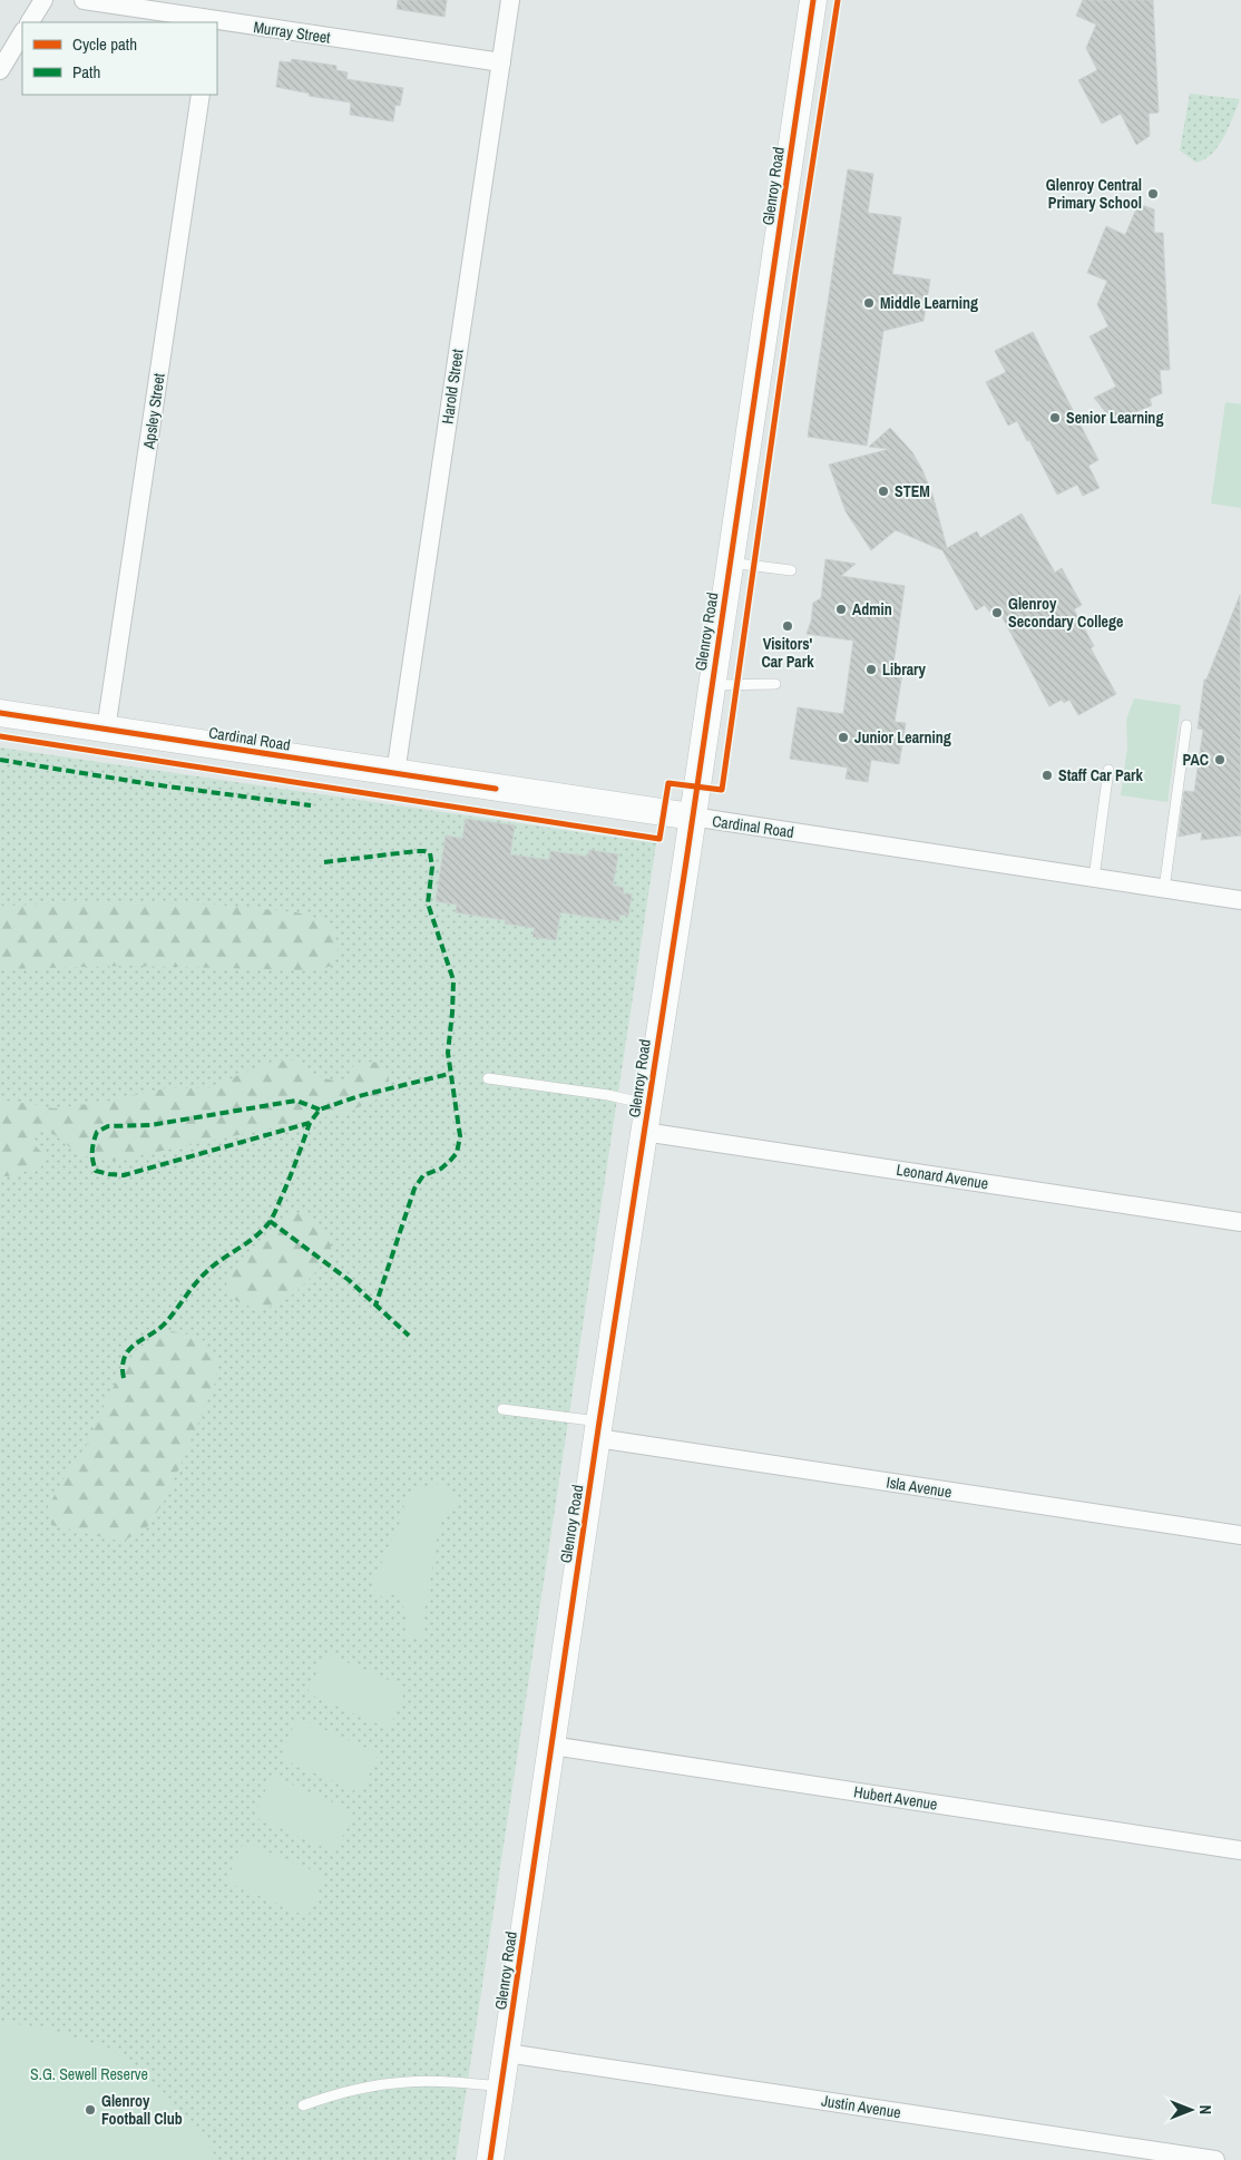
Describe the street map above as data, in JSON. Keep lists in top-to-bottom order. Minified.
{"streets":{"street":["Murray Street","Glenroy Road","Harold Street","Apsley Street","Cardinal Road","Leonard Avenue","Isla Avenue","Hubert Avenue","Justin Avenue"]},"crossings":[["Murray Street","Harold Street"],["Glenroy Road","Cardinal Road"],["Glenroy Road","Leonard Avenue"],["Glenroy Road","Isla Avenue"],["Glenroy Road","Hubert Avenue"],["Glenroy Road","Justin Avenue"],["Harold Street","Cardinal Road"],["Apsley Street","Cardinal Road"]],"parks":["S.G. Sewell Reserve"],"places":["Glenroy Central Primary School","Middle Learning","Senior Learning","STEM","Admin","Glenroy Secondary College","Visitors' Car Park","Library","Junior Learning","PAC","Staff Car Park","Glenroy Football Club"],"legend":["Cycle path","Path"],"north":"right"}
